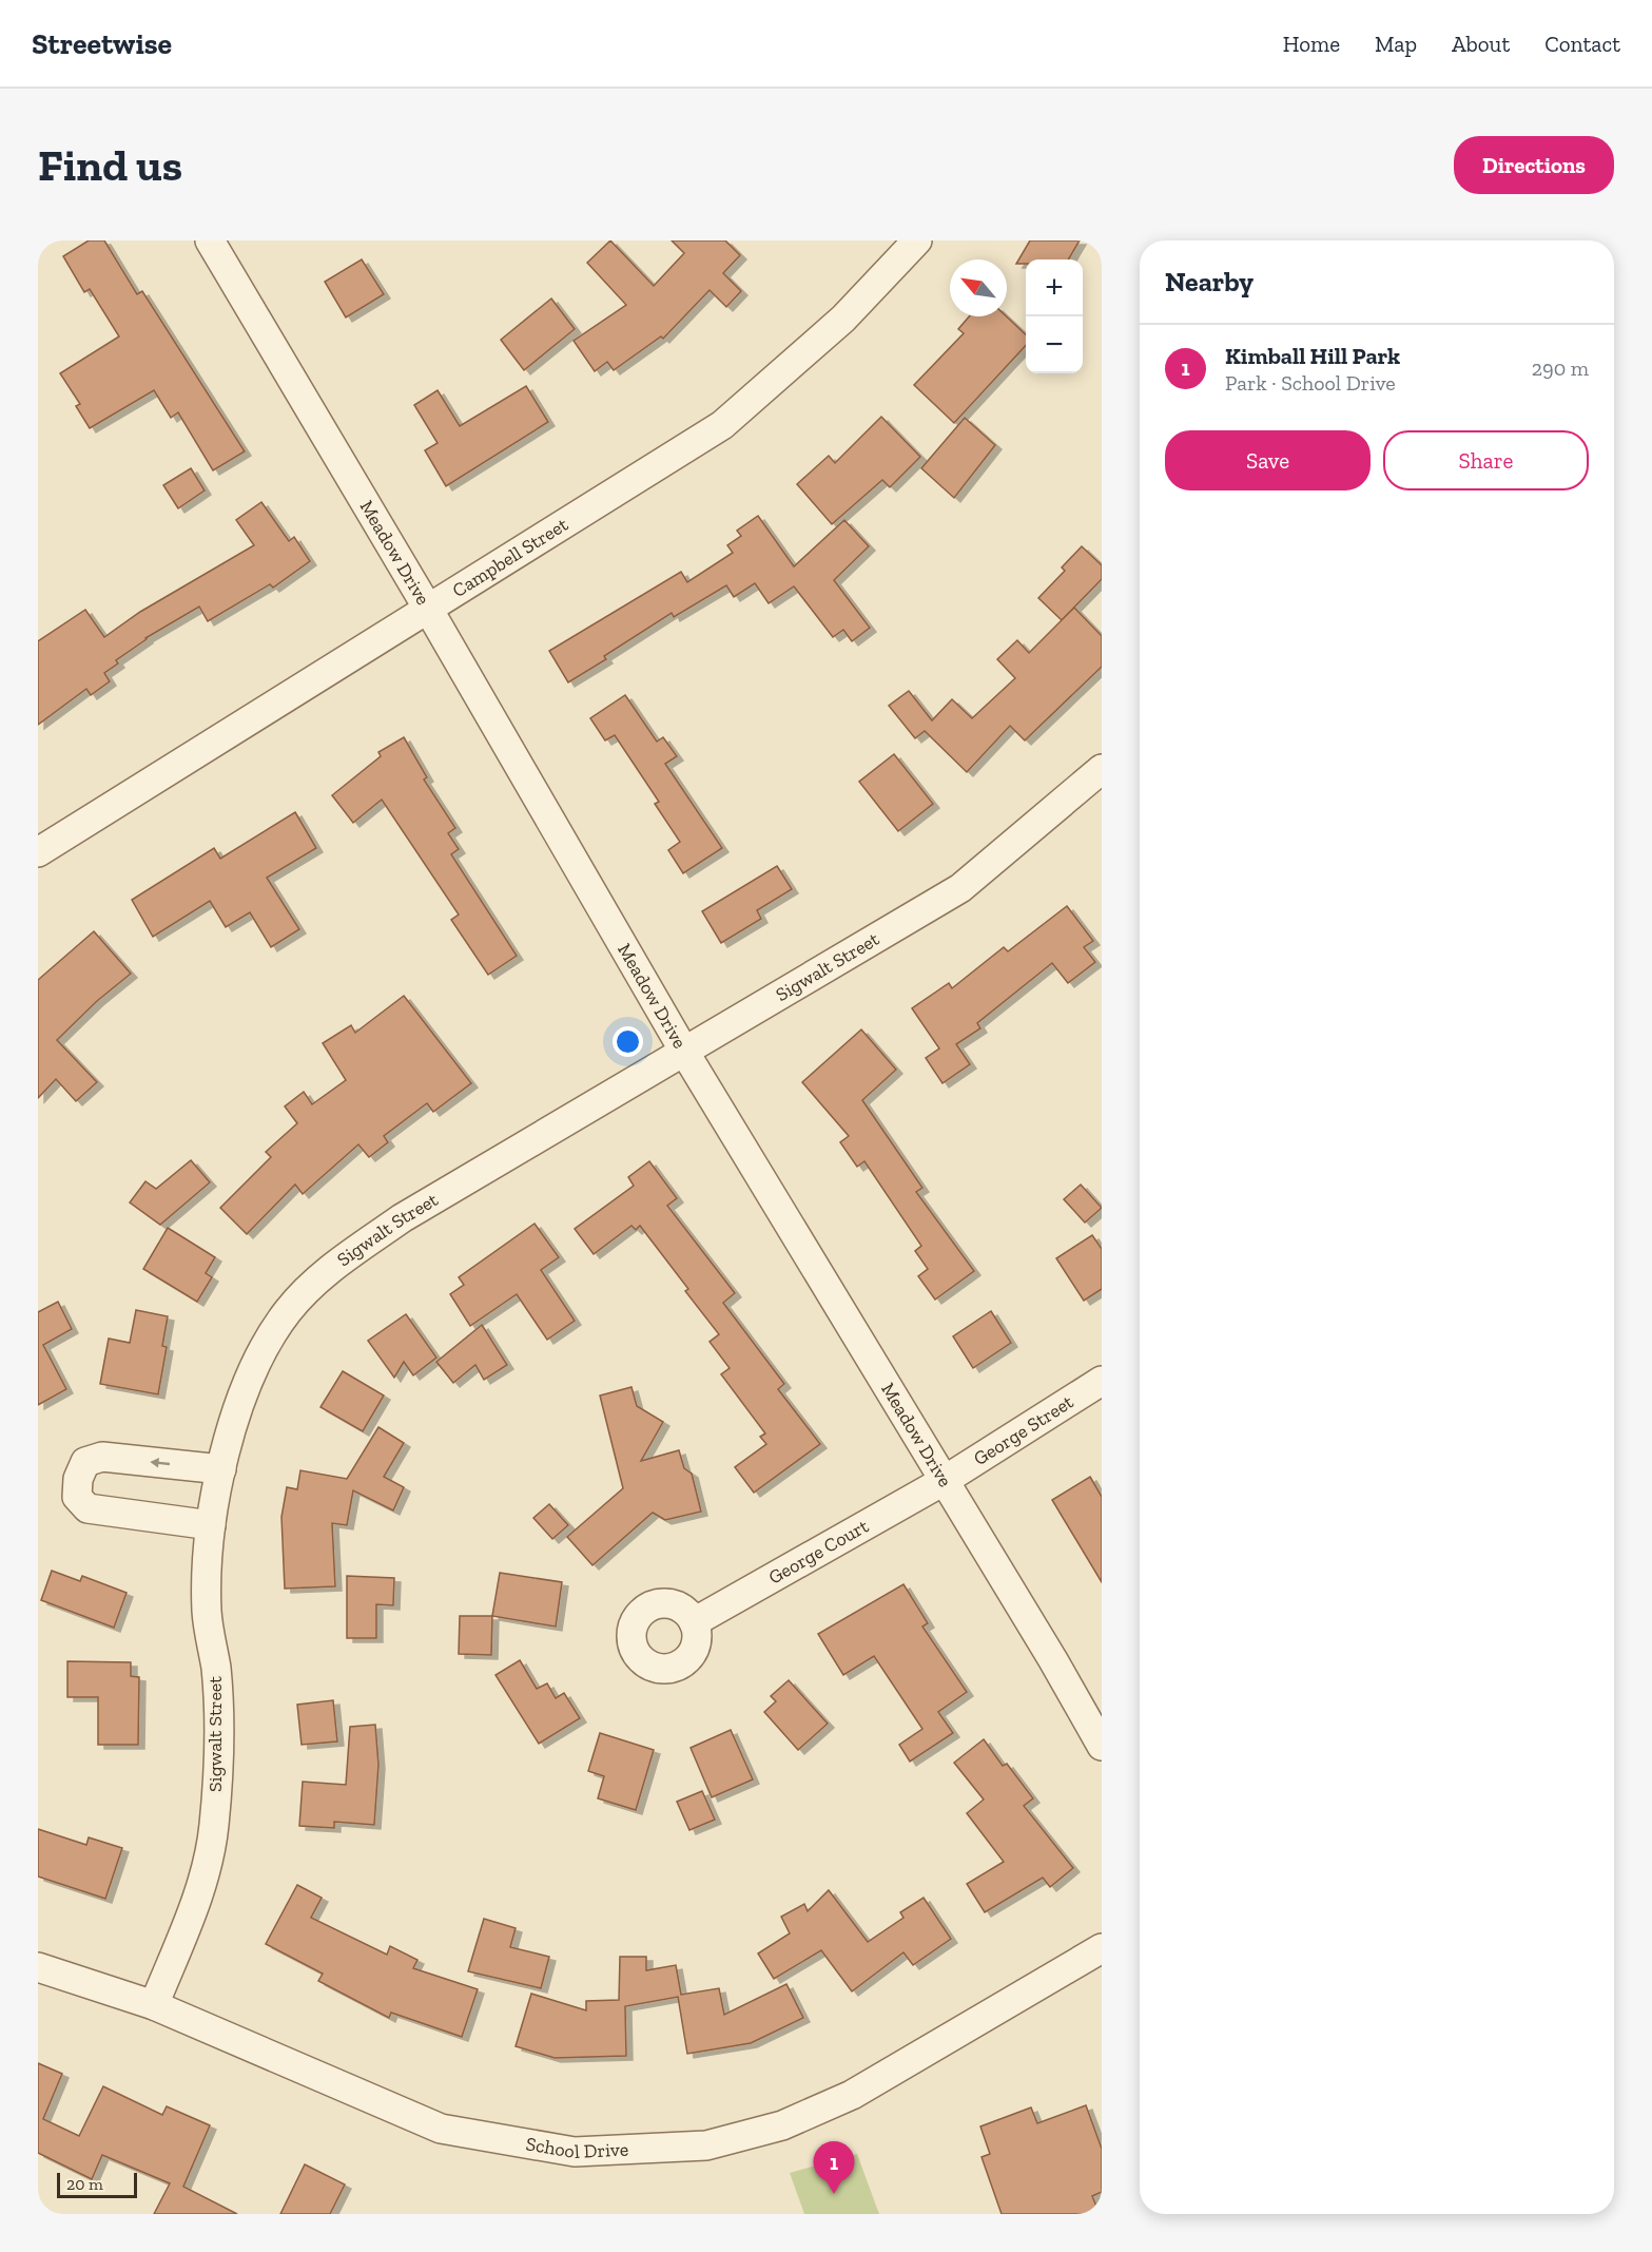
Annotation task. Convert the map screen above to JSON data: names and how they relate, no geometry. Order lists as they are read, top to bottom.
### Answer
{
  "streets": {
    "street": [
      "Meadow Drive",
      "Campbell Street",
      "Sigwalt Street",
      "George Street",
      "George Court",
      "School Drive"
    ]
  },
  "crossings": [
    ["Meadow Drive", "Campbell Street"],
    ["Meadow Drive", "Sigwalt Street"],
    ["Meadow Drive", "George Street"],
    ["Meadow Drive", "George Court"],
    ["Sigwalt Street", "School Drive"],
    ["George Street", "George Court"]
  ],
  "scale_bar": "20 m",
  "north": "top left",
  "page": {
    "header": "Streetwise",
    "nav": [
      "Home",
      "Map",
      "About",
      "Contact"
    ],
    "buttons": [
      "Directions",
      ["Save", "Share"]
    ],
    "title": "Find us",
    "heading": "Nearby",
    "map_buttons": ["+", "−"],
    "list": [
      {
        "mark": "1",
        "name": "Kimball Hill Park",
        "note": "Park · School Drive",
        "value": "290 m"
      }
    ],
    "pins": "1",
    "scale": "20 m"
  }
}
